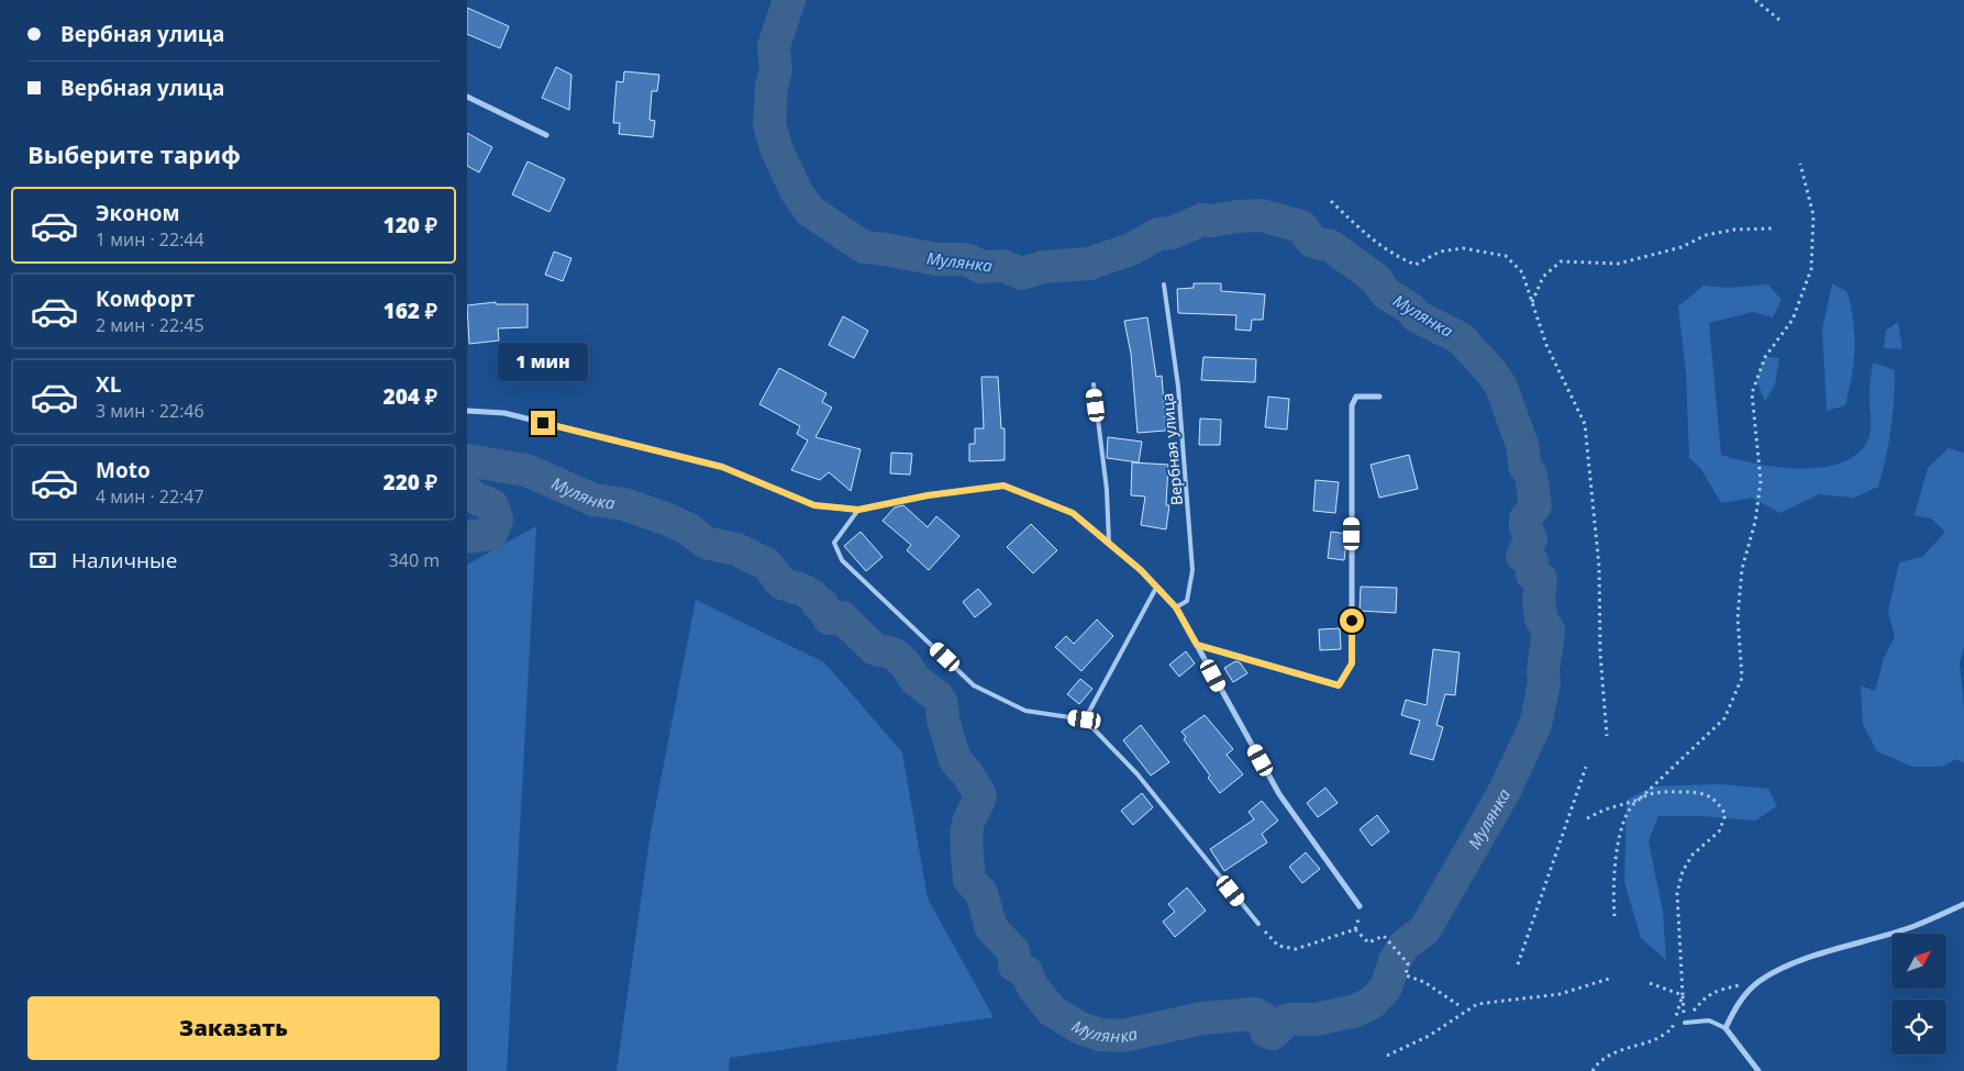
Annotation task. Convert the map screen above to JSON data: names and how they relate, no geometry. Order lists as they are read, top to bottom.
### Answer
{
  "streets": {
    "lane": ["Вербная улица"]
  },
  "water": ["Мулянка"],
  "north": "top right",
  "page": {
    "banner": ["Вербная улица", "Вербная улица"],
    "heading": "Выберите тариф",
    "list": [
      {
        "name": "Эконом",
        "note": "1 мин · 22:44",
        "value": "120 ₽"
      },
      {
        "name": "Комфорт",
        "note": "2 мин · 22:45",
        "value": "162 ₽"
      },
      {
        "name": "XL",
        "note": "3 мин · 22:46",
        "value": "204 ₽"
      },
      {
        "name": "Moto",
        "note": "4 мин · 22:47",
        "value": "220 ₽"
      }
    ],
    "bubble": "1 мин",
    "pay": ["Наличные", "340 m"],
    "buttons": "Заказать"
  }
}
